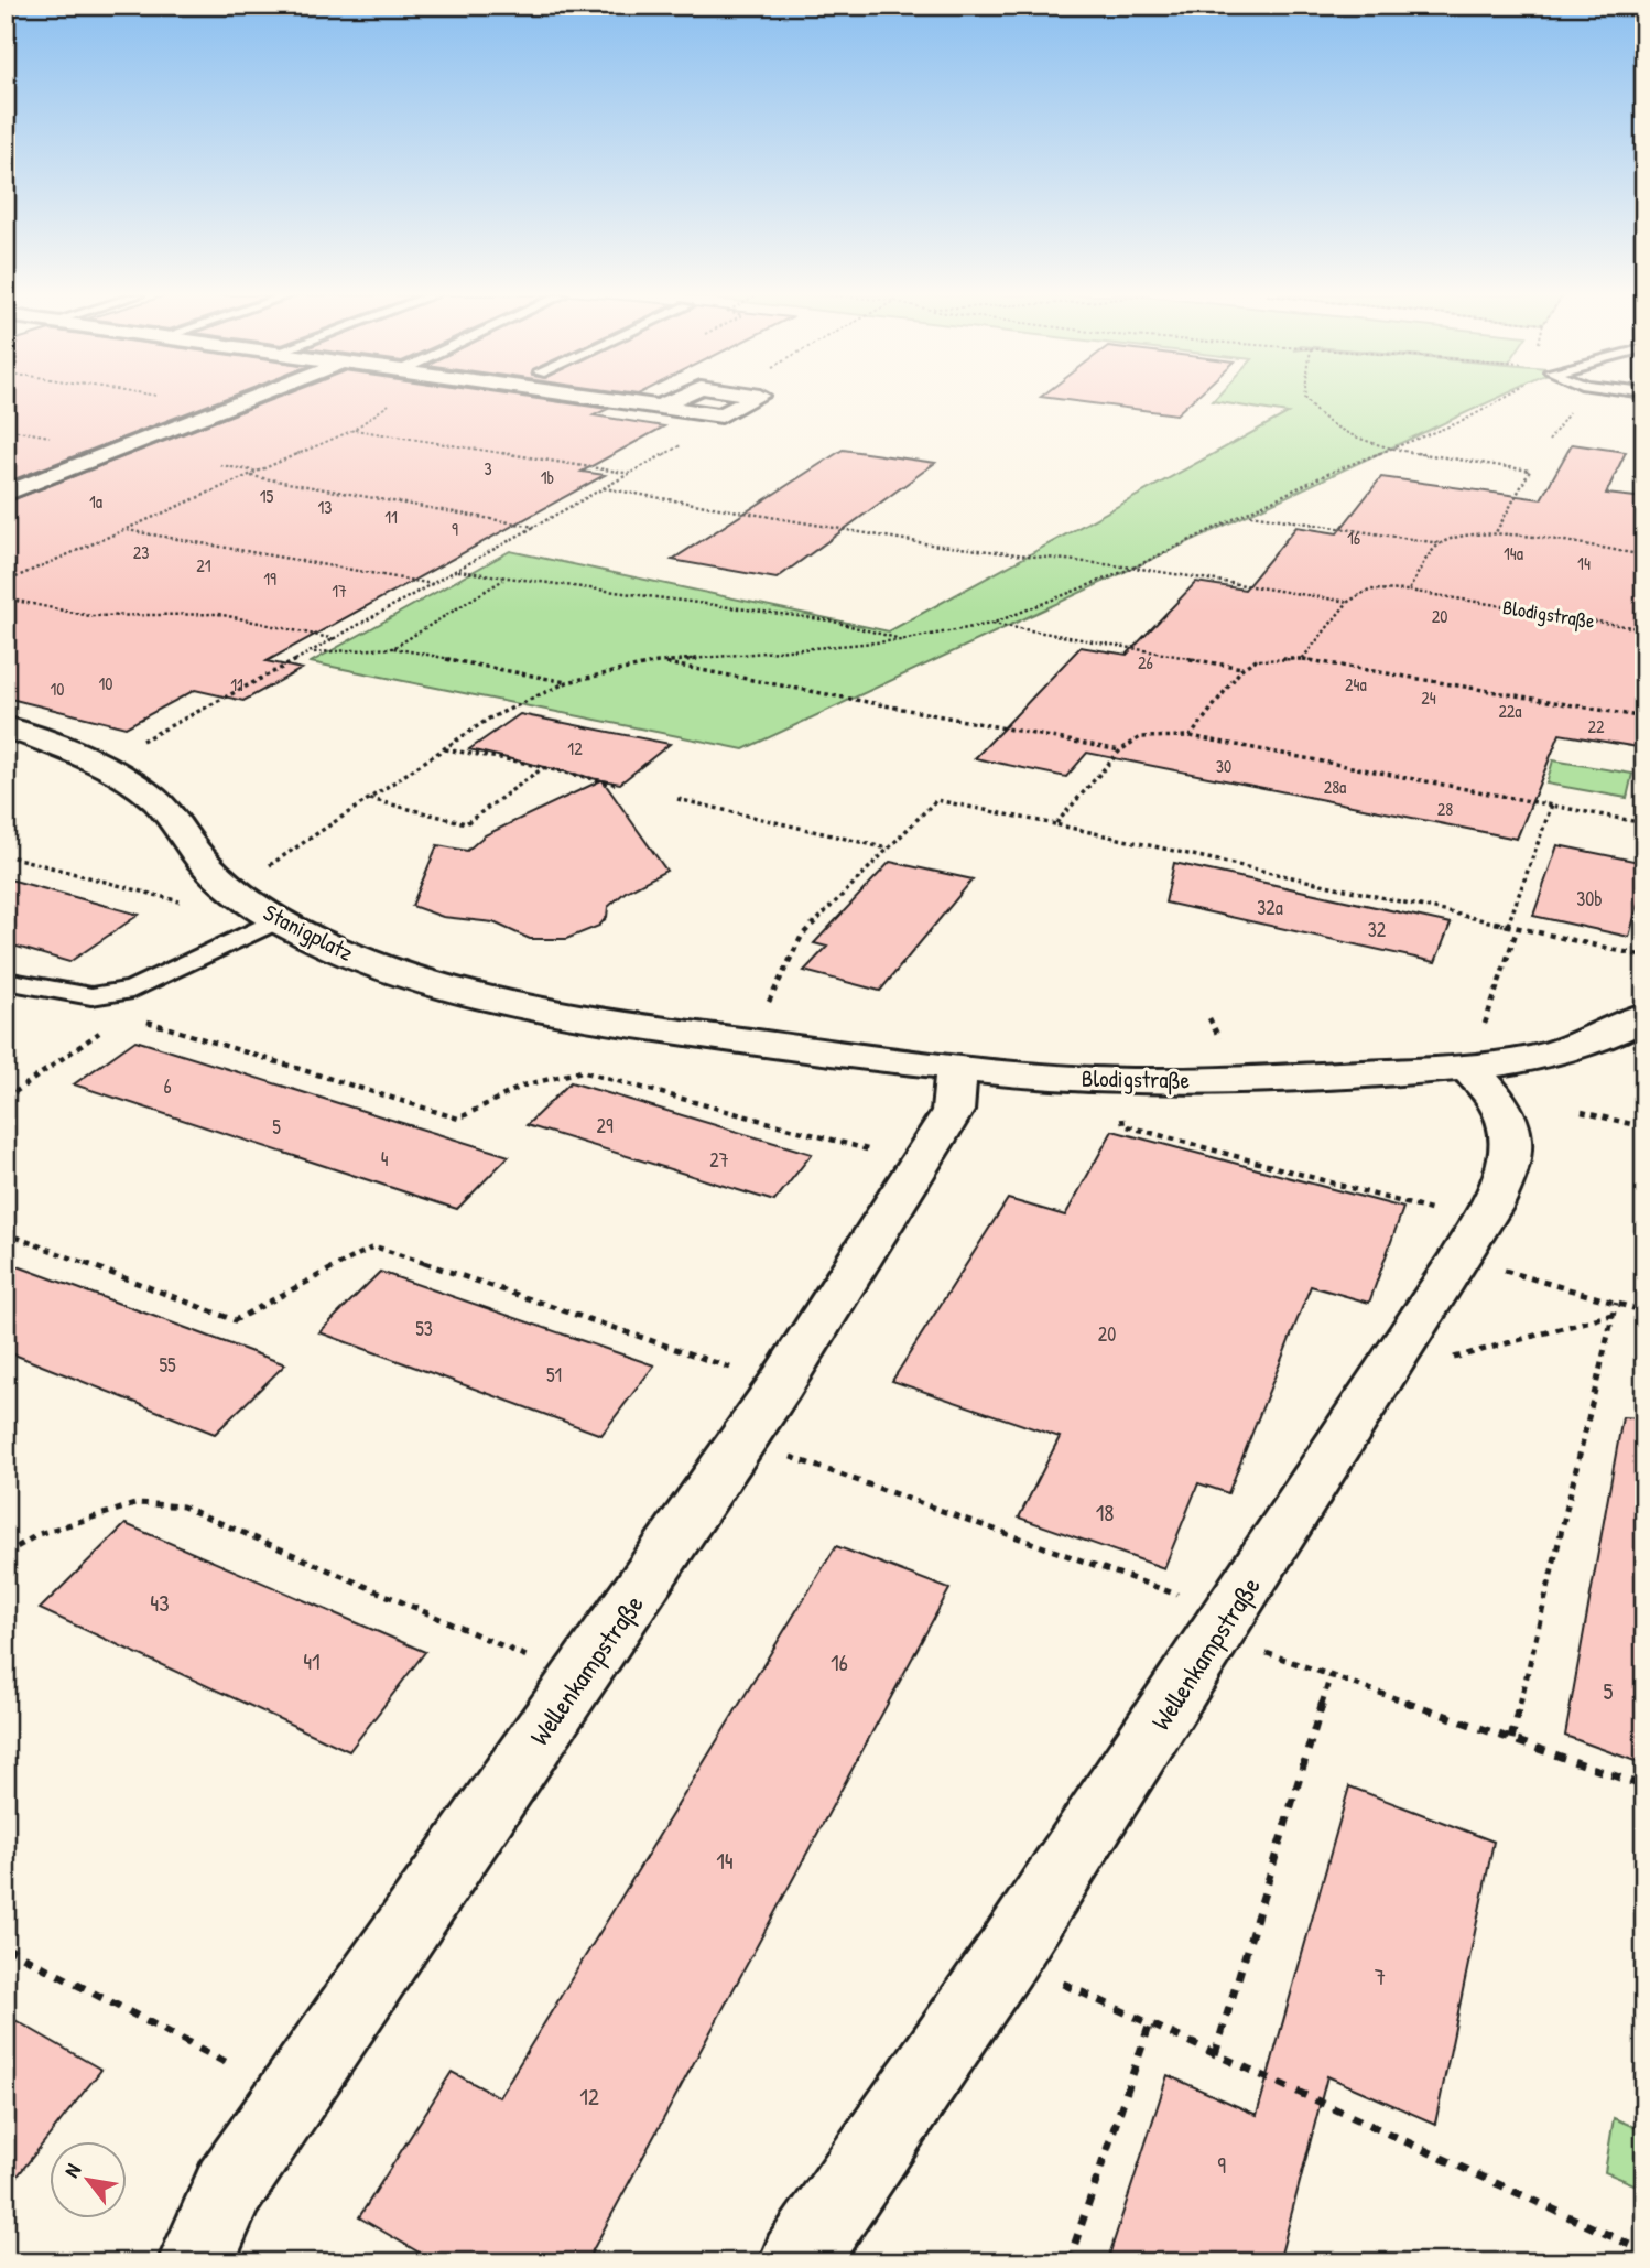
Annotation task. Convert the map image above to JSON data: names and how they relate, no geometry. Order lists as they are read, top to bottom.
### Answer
{
  "streets": {
    "street": ["Blodigstraße", "Stanigplatz", "Wellenkampstraße"]
  },
  "crossings": [
    ["Blodigstraße", "Stanigplatz"],
    ["Blodigstraße", "Wellenkampstraße"]
  ],
  "house_numbers": [
    "3",
    "1b",
    "15",
    "1a",
    "13",
    "11",
    "9",
    "16",
    "23",
    "14a",
    "14",
    "21",
    "19",
    "17",
    "20",
    "26",
    "10",
    "11",
    "24a",
    "10",
    "24",
    "22a",
    "22",
    "12",
    "30",
    "28a",
    "28",
    "30b",
    "32a",
    "32",
    "6",
    "29",
    "5",
    "4",
    "27",
    "53",
    "20",
    "55",
    "51",
    "18",
    "43",
    "41",
    "16",
    "5",
    "14",
    "7",
    "12",
    "9"
  ],
  "north": "top left"
}
